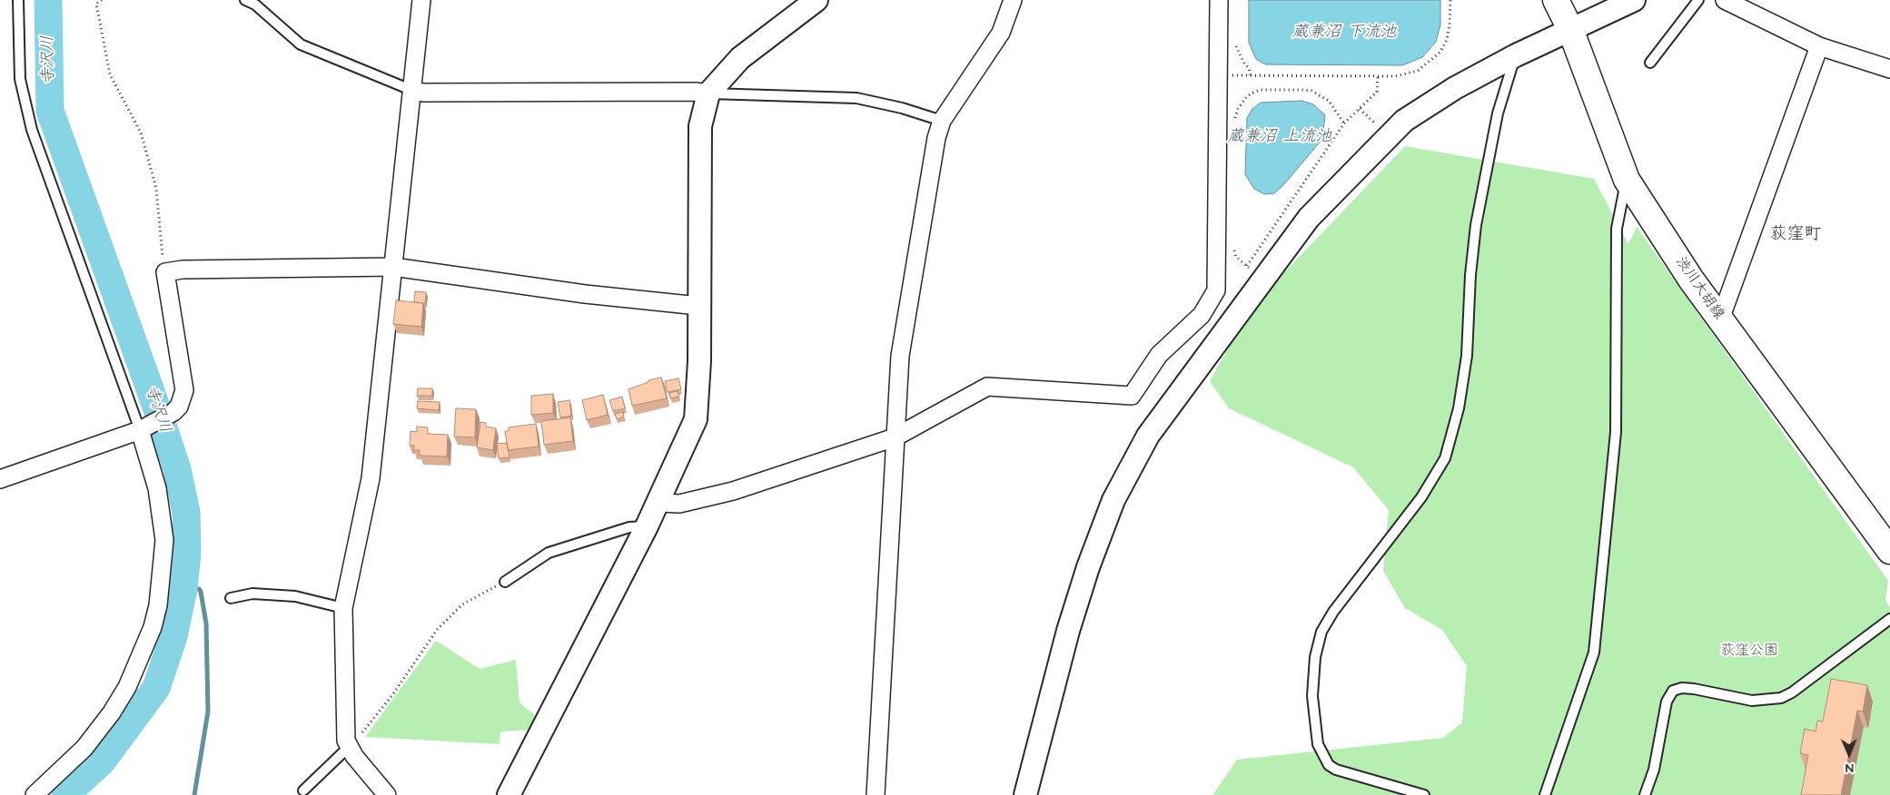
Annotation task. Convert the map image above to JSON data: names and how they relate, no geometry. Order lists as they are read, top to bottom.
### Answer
{
  "streets": {
    "main road": ["渋川大胡線"]
  },
  "districts": ["荻窪町"],
  "water": ["蔵兼沼 下流池", "寺沢川", "蔵兼沼 上流池"],
  "parks": ["荻窪公園"],
  "north": "bottom"
}
